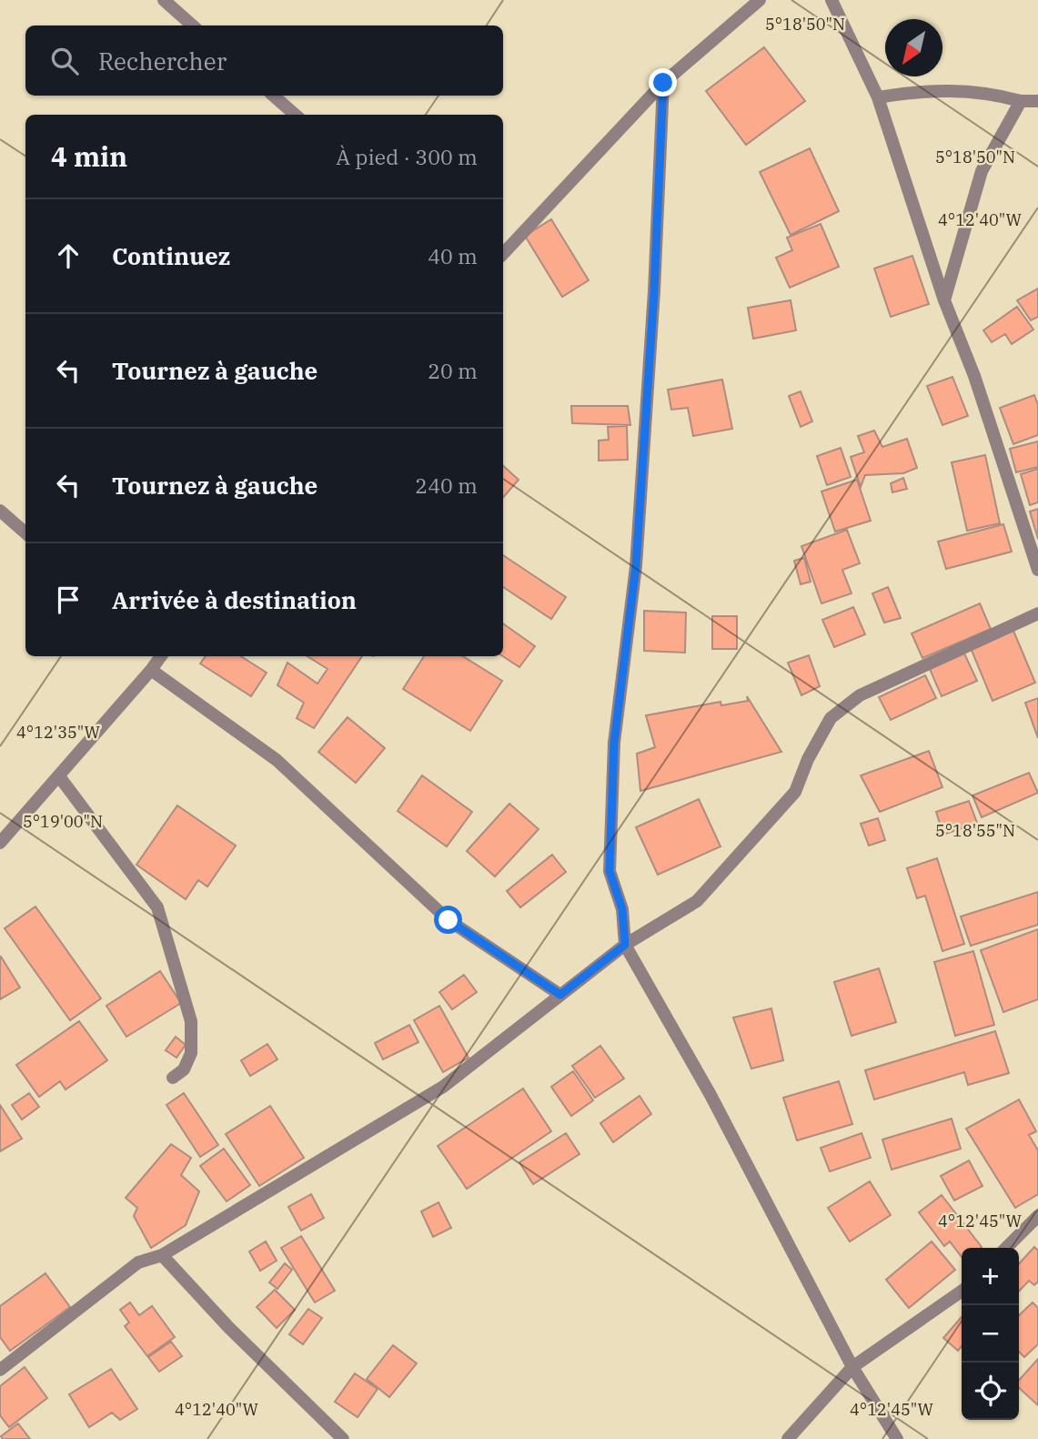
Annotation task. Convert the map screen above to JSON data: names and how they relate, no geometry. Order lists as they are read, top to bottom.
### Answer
{
  "north": "bottom left",
  "page": {
    "search": "Rechercher",
    "heading": ["4 min", "À pied · 300 m"],
    "list": [
      ["Continuez", "40 m"],
      ["Tournez à gauche", "20 m"],
      ["Tournez à gauche", "240 m"],
      "Arrivée à destination"
    ],
    "map_buttons": ["+", "−"]
  },
  "coordinates": [
    "5°18'50\"N",
    "4°12'40\"W",
    "4°12'35\"W",
    "5°19'00\"N",
    "5°18'55\"N",
    "4°12'45\"W"
  ]
}
